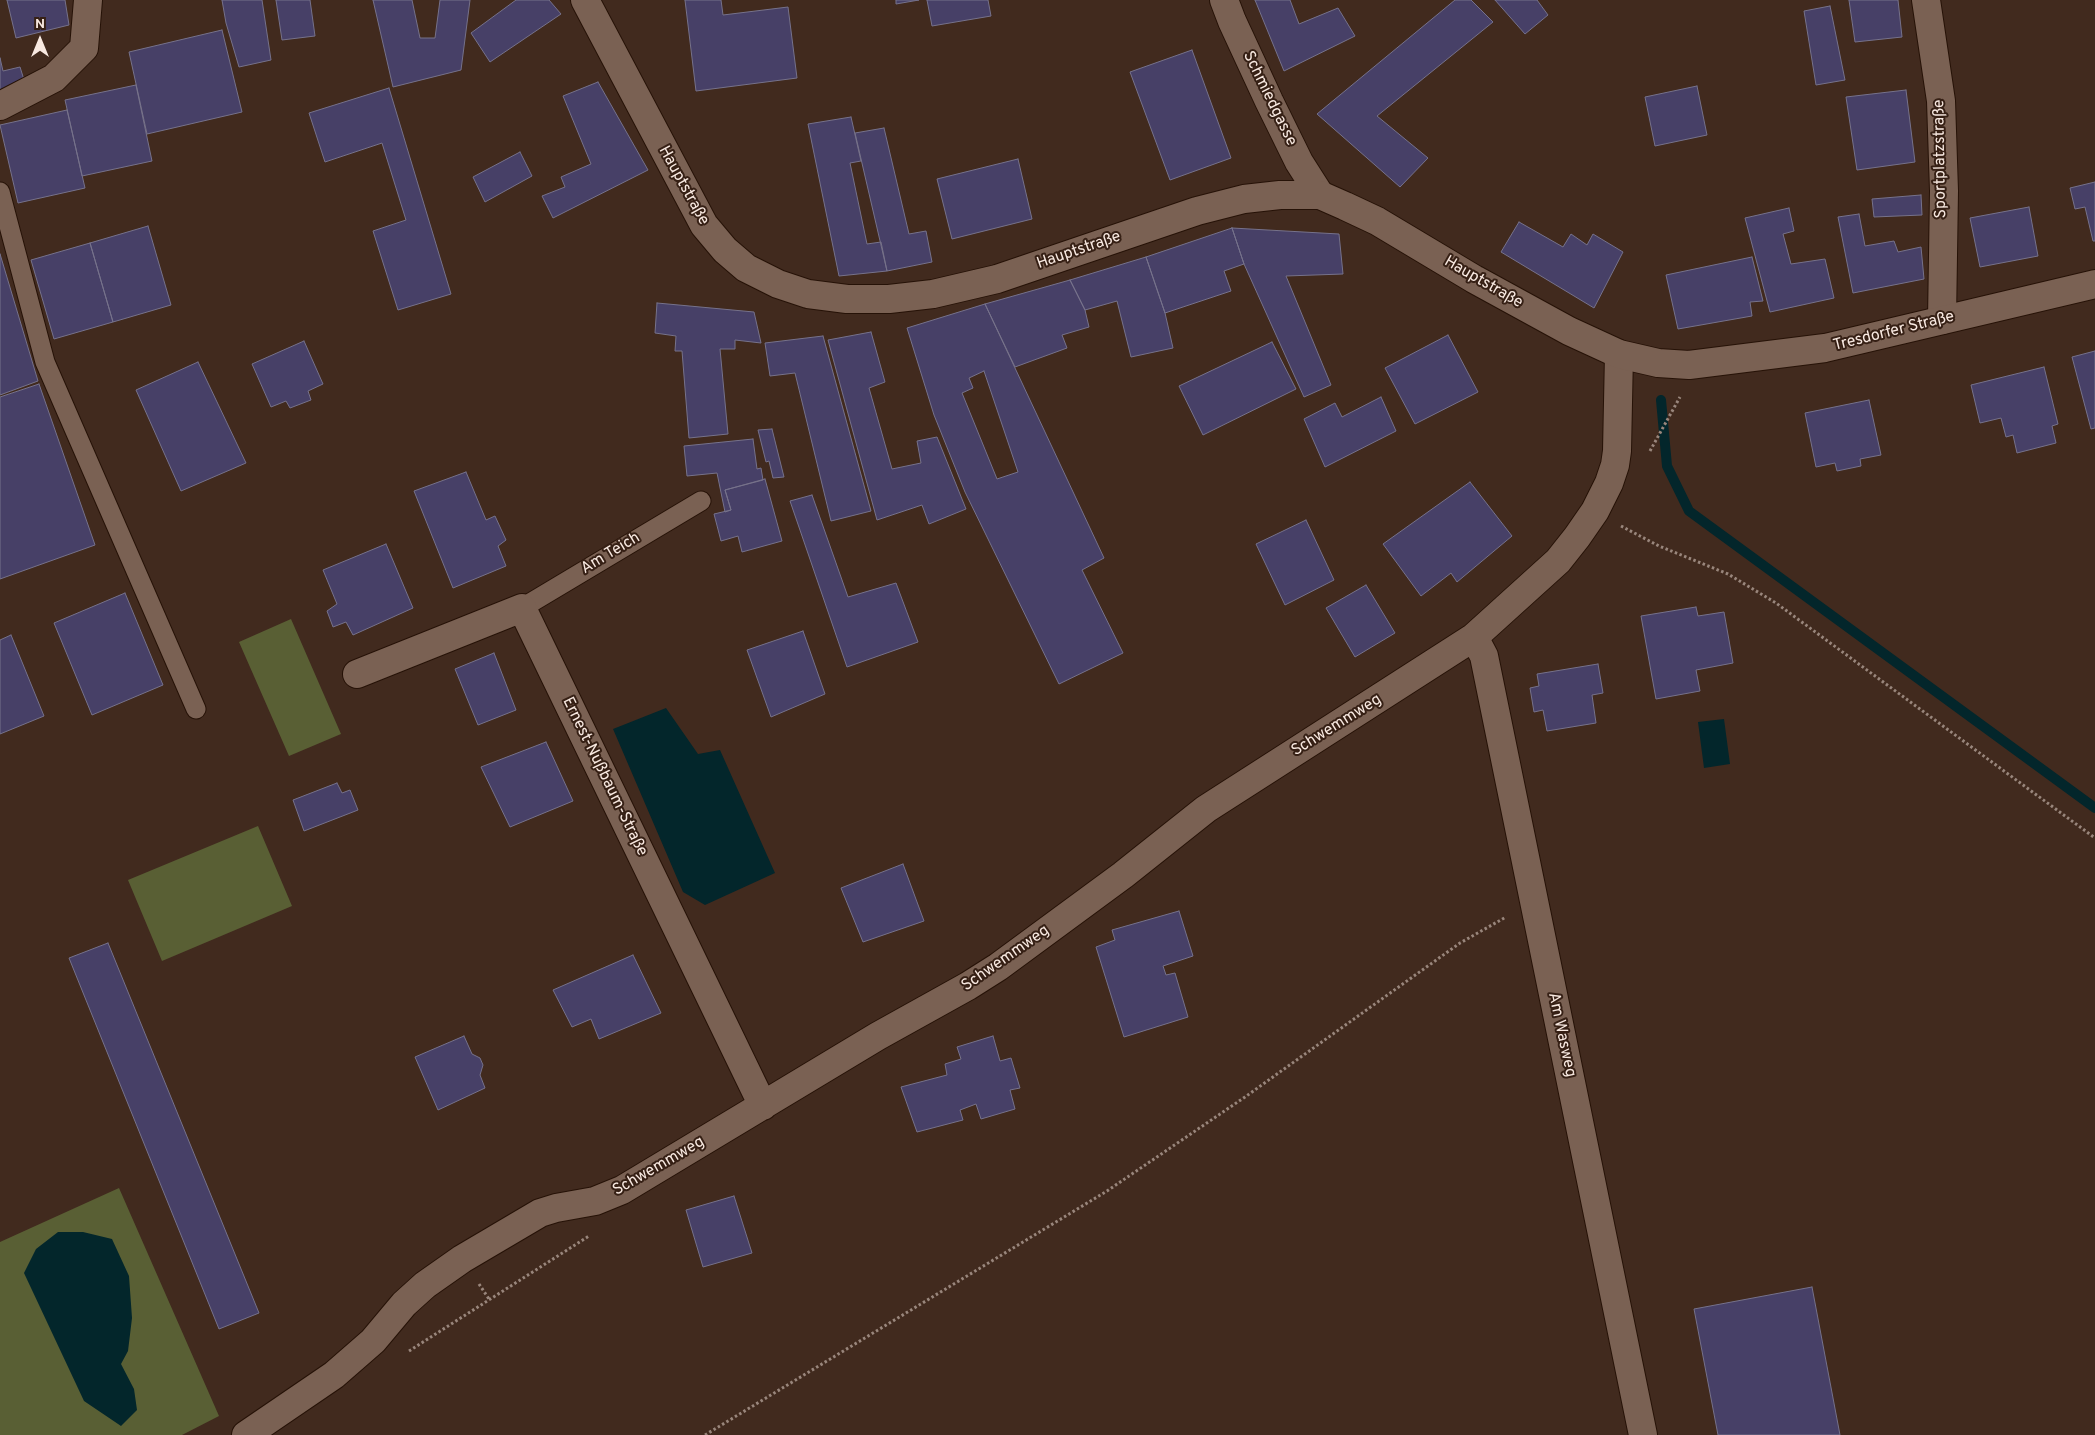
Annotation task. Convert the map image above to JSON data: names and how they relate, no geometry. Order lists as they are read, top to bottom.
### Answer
{
  "streets": {
    "street": [
      "Schmiedgasse",
      "Sportplatzstraße",
      "Hauptstraße",
      "Tresdorfer Straße",
      "Schwemmweg",
      "Ernest-Nußbaum-Straße",
      "Am Wasweg"
    ],
    "lane": ["Am Teich"]
  },
  "crossings": [
    ["Schmiedgasse", "Hauptstraße"],
    ["Sportplatzstraße", "Tresdorfer Straße"],
    ["Hauptstraße", "Tresdorfer Straße"],
    ["Hauptstraße", "Schwemmweg"],
    ["Am Teich", "Ernest-Nußbaum-Straße"],
    ["Schwemmweg", "Ernest-Nußbaum-Straße"],
    ["Schwemmweg", "Am Wasweg"]
  ],
  "north": "top"
}
